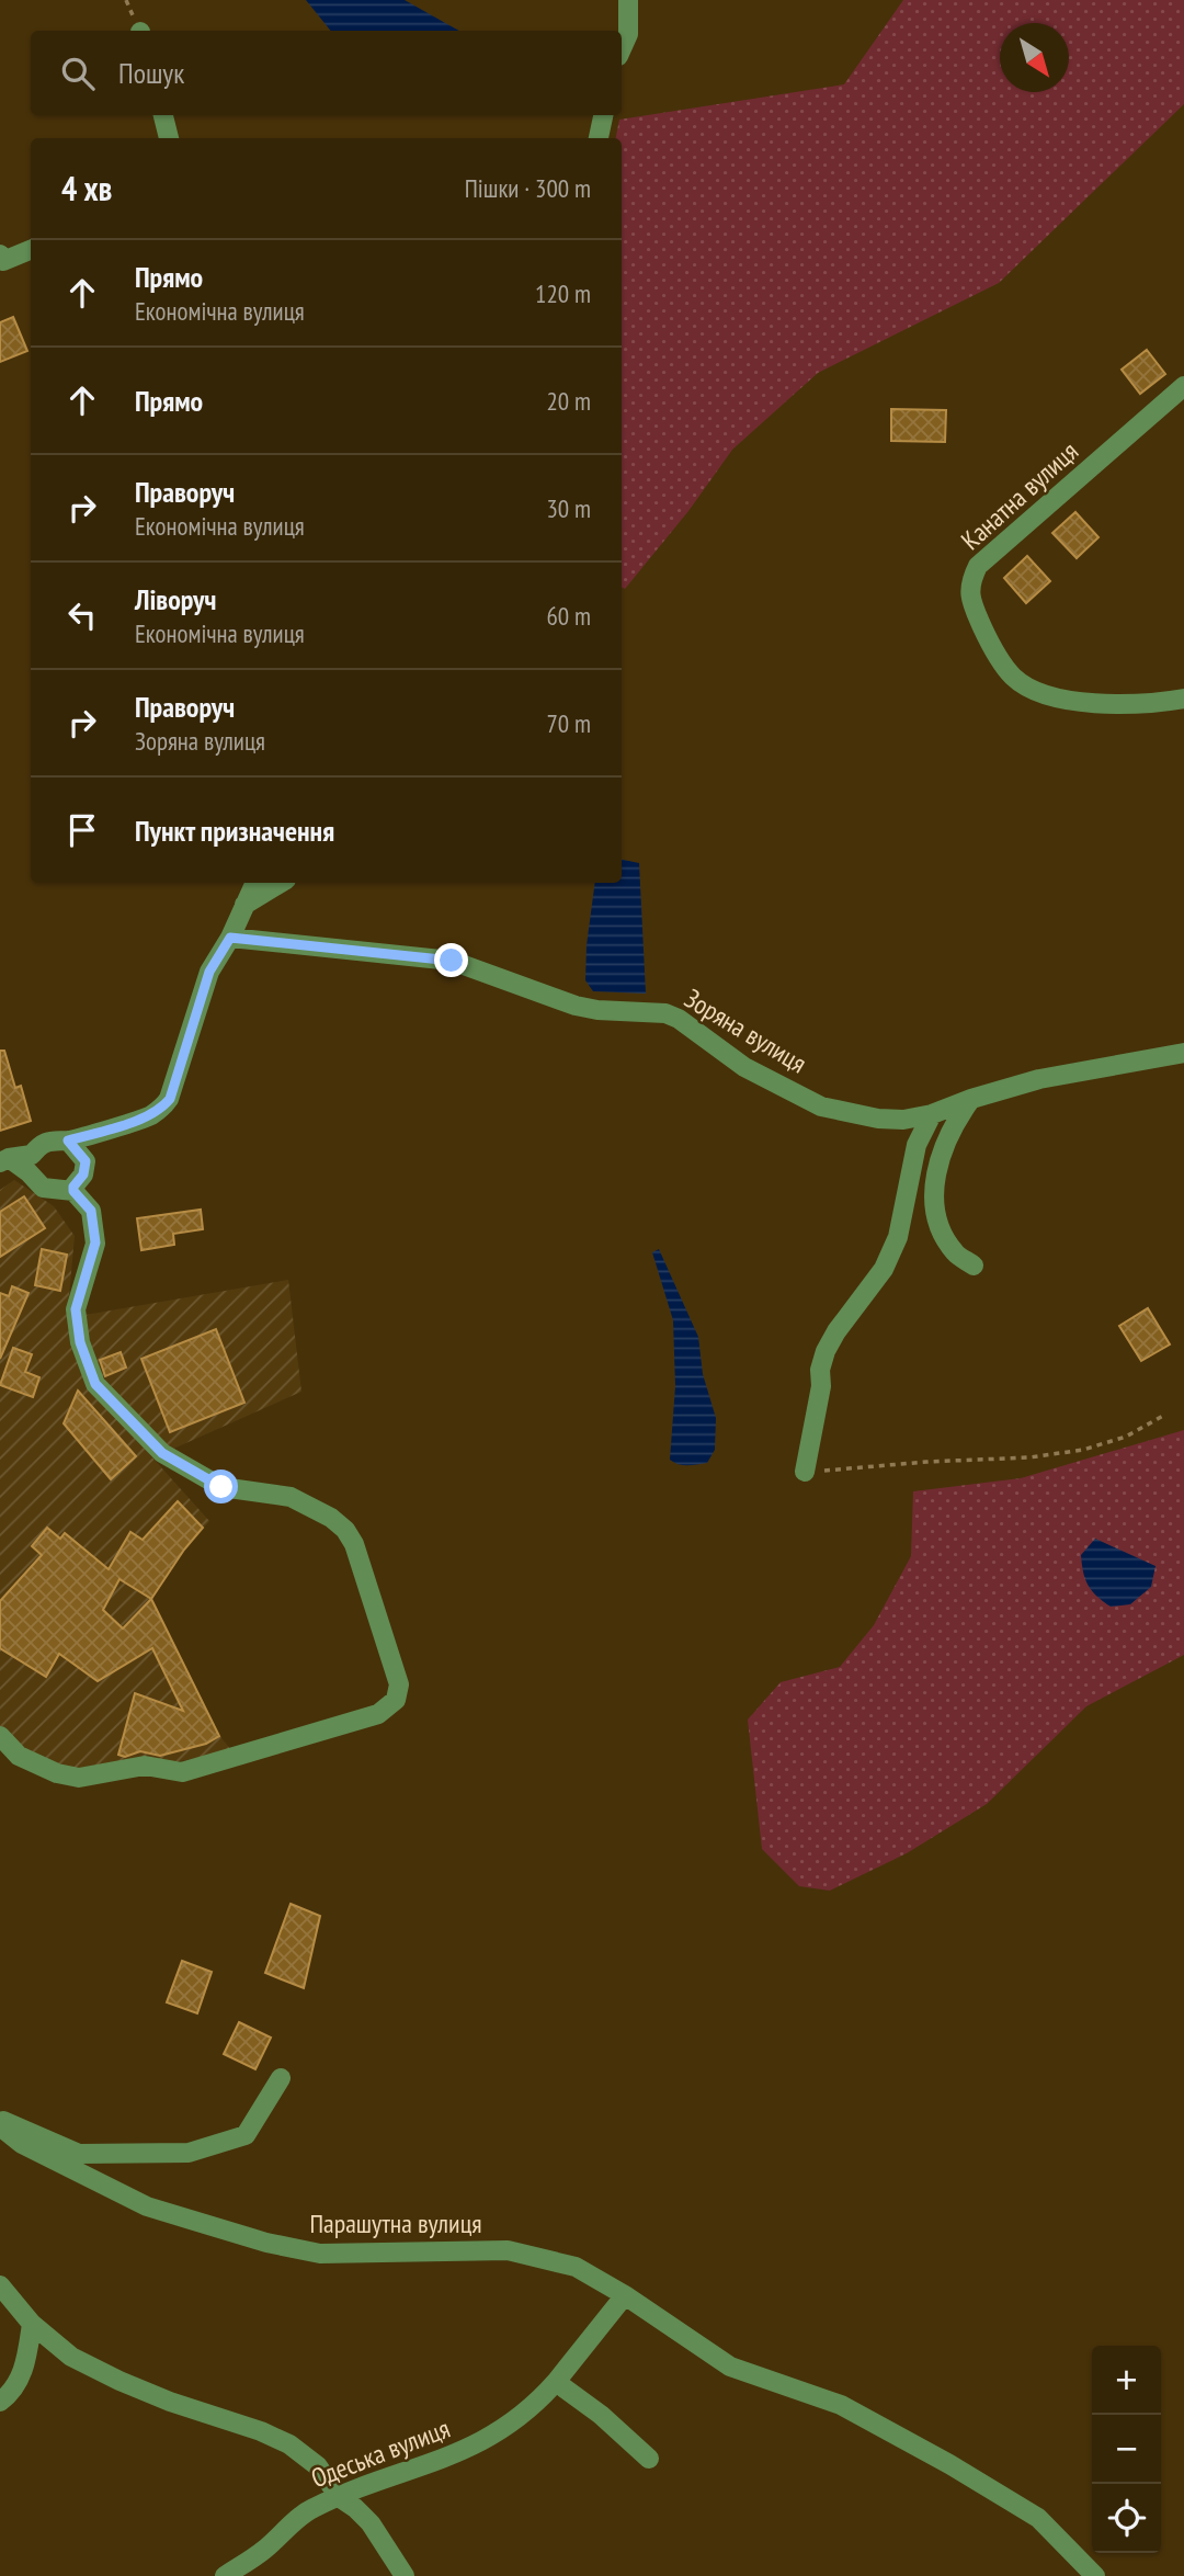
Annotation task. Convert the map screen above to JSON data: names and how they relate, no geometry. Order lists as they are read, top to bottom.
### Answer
{
  "streets": {
    "street": [
      "Канатна вулиця",
      "Зоряна вулиця",
      "Парашутна вулиця",
      "Одеська вулиця"
    ]
  },
  "crossings": [
    ["Парашутна вулиця", "Одеська вулиця"]
  ],
  "north": "bottom right",
  "page": {
    "search": "Пошук",
    "heading": ["4 хв", "Пішки · 300 m"],
    "list": [
      ["Прямо", "Економічна вулиця", "120 m"],
      ["Прямо", "20 m"],
      ["Праворуч", "Економічна вулиця", "30 m"],
      ["Ліворуч", "Економічна вулиця", "60 m"],
      ["Праворуч", "Зоряна вулиця", "70 m"],
      "Пункт призначення"
    ],
    "map_buttons": ["+", "−"]
  }
}
